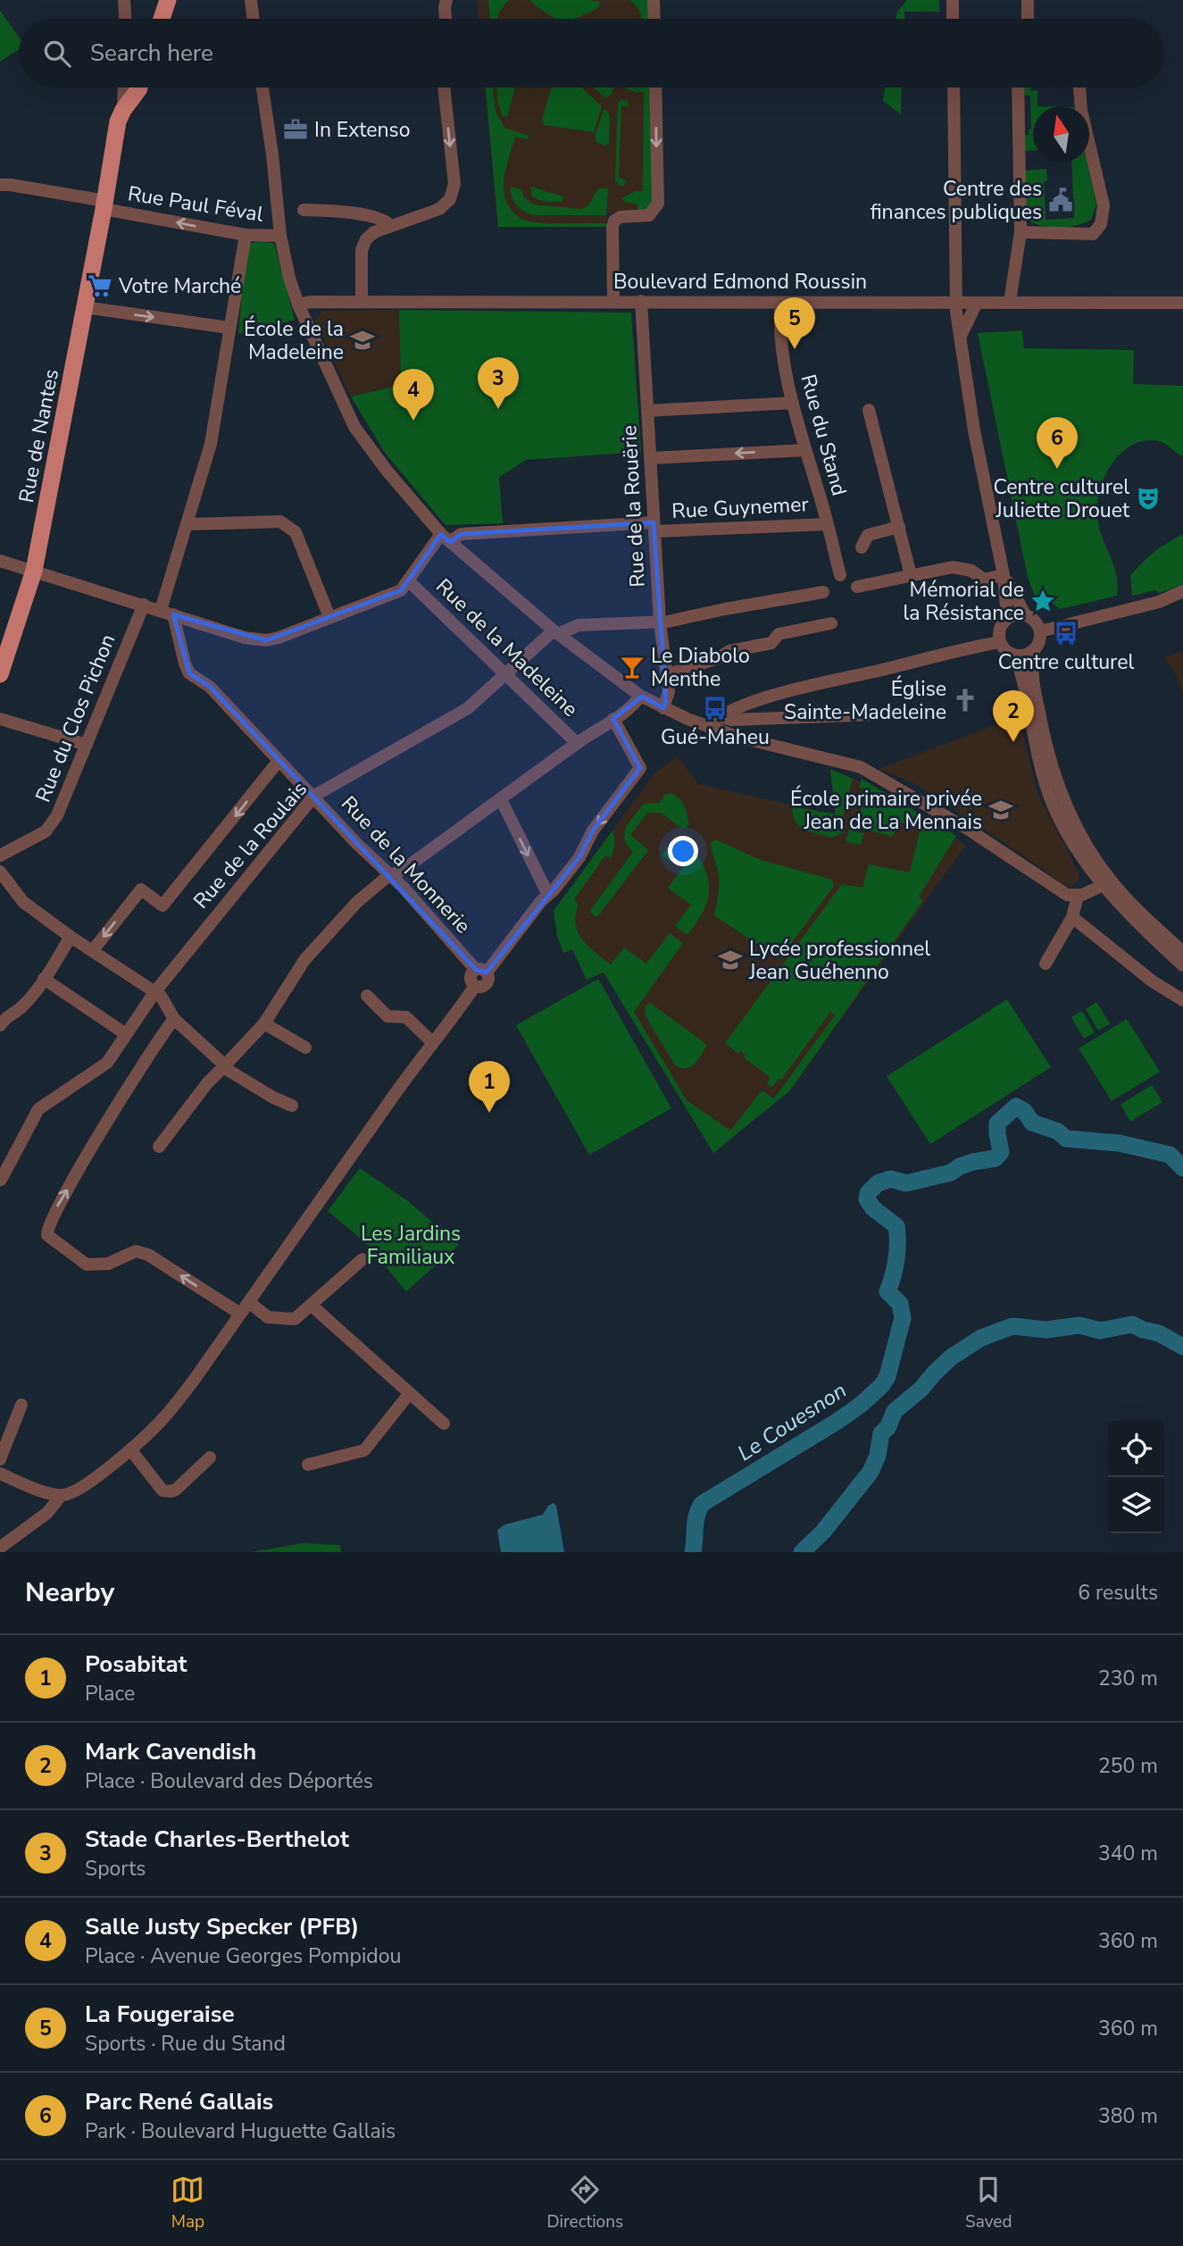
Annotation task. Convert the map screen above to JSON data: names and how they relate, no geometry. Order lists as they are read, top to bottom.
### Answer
{
  "streets": {
    "main road": ["Rue de Nantes"],
    "street": [
      "Rue Paul Féval",
      "Boulevard Edmond Roussin",
      "Rue du Stand",
      "Rue de la Rouërie",
      "Rue Guynemer",
      "Rue de la Madeleine",
      "Rue du Clos Pichon",
      "Rue de la Roulais",
      "Rue de la Monnerie"
    ]
  },
  "crossings": [
    ["Rue Paul Féval", "Rue de Nantes"],
    ["Boulevard Edmond Roussin", "Rue du Stand"],
    ["Boulevard Edmond Roussin", "Rue de la Rouërie"],
    ["Rue du Stand", "Rue Guynemer"],
    ["Rue de la Rouërie", "Rue Guynemer"],
    ["Rue de la Madeleine", "Rue de la Roulais"],
    ["Rue de la Roulais", "Rue de la Monnerie"]
  ],
  "water": ["Le Couesnon"],
  "parks": ["Les Jardins Familiaux"],
  "places": {
    "office": ["In Extenso"],
    "public building": ["Centre des finances publiques"],
    "supermarket": ["Votre Marché"],
    "school or university": ["École de la Madeleine", "École primaire privée Jean de La Mennais", "Lycée professionnel Jean Guéhenno"],
    "theatre": ["Centre culturel Juliette Drouet"],
    "place": ["Mémorial de la Résistance"],
    "bus stop": ["Centre culturel", "Gué-Maheu"],
    "bar": ["Le Diabolo Menthe"],
    "church": ["Église Sainte-Madeleine"]
  },
  "north": "top",
  "page": {
    "search": "Search here",
    "pins": [
      "5",
      "3",
      "4",
      "6",
      "2",
      "1"
    ],
    "heading": ["Nearby", "6 results"],
    "list": [
      {
        "mark": "1",
        "name": "Posabitat",
        "note": "Place",
        "value": "230 m"
      },
      {
        "mark": "2",
        "name": "Mark Cavendish",
        "note": "Place · Boulevard des Déportés",
        "value": "250 m"
      },
      {
        "mark": "3",
        "name": "Stade Charles-Berthelot",
        "note": "Sports",
        "value": "340 m"
      },
      {
        "mark": "4",
        "name": "Salle Justy Specker (PFB)",
        "note": "Place · Avenue Georges Pompidou",
        "value": "360 m"
      },
      {
        "mark": "5",
        "name": "La Fougeraise",
        "note": "Sports · Rue du Stand",
        "value": "360 m"
      },
      {
        "mark": "6",
        "name": "Parc René Gallais",
        "note": "Park · Boulevard Huguette Gallais",
        "value": "380 m"
      }
    ],
    "nav": ["Map", "Directions", "Saved"]
  }
}
